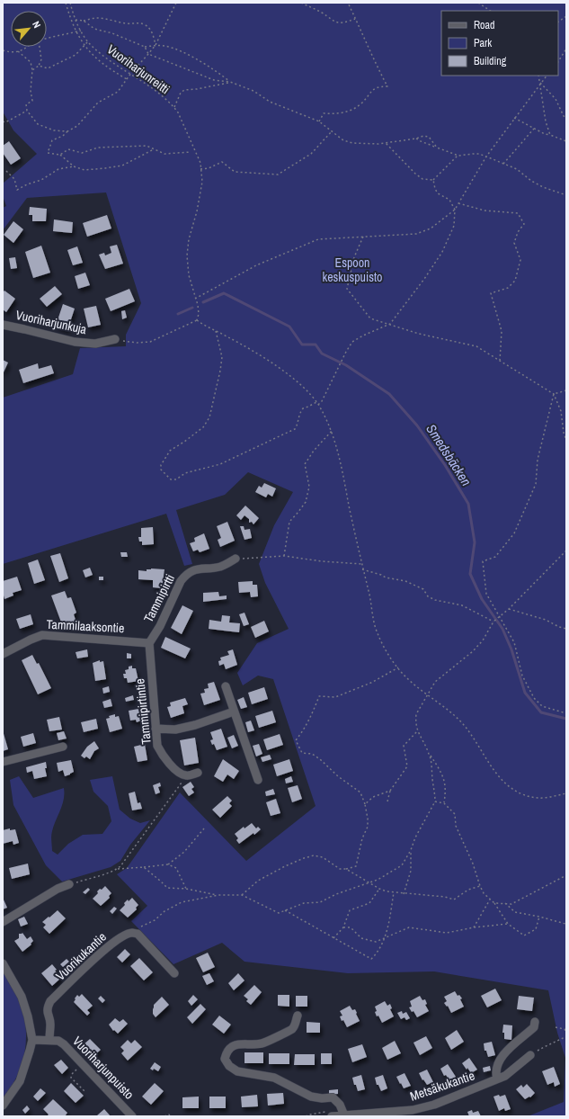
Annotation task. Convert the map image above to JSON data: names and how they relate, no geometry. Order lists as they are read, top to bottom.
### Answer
{
  "streets": {
    "street": [
      "Vuoriharjunkuja",
      "Tammipirtti",
      "Tammilaaksontie",
      "Tammipirtintie",
      "Vuorikukantie",
      "Vuoriharjunpuisto",
      "Metsäkukantie"
    ],
    "path": ["Vuoriharjunreitti"]
  },
  "crossings": [
    ["Tammipirtti", "Tammilaaksontie"],
    ["Tammipirtti", "Tammipirtintie"],
    ["Tammilaaksontie", "Tammipirtintie"],
    ["Vuorikukantie", "Vuoriharjunpuisto"]
  ],
  "water": ["Smedsbäcken"],
  "parks": ["Espoon keskuspuisto"],
  "legend": ["Road", "Park", "Building"],
  "north": "top right"
}
